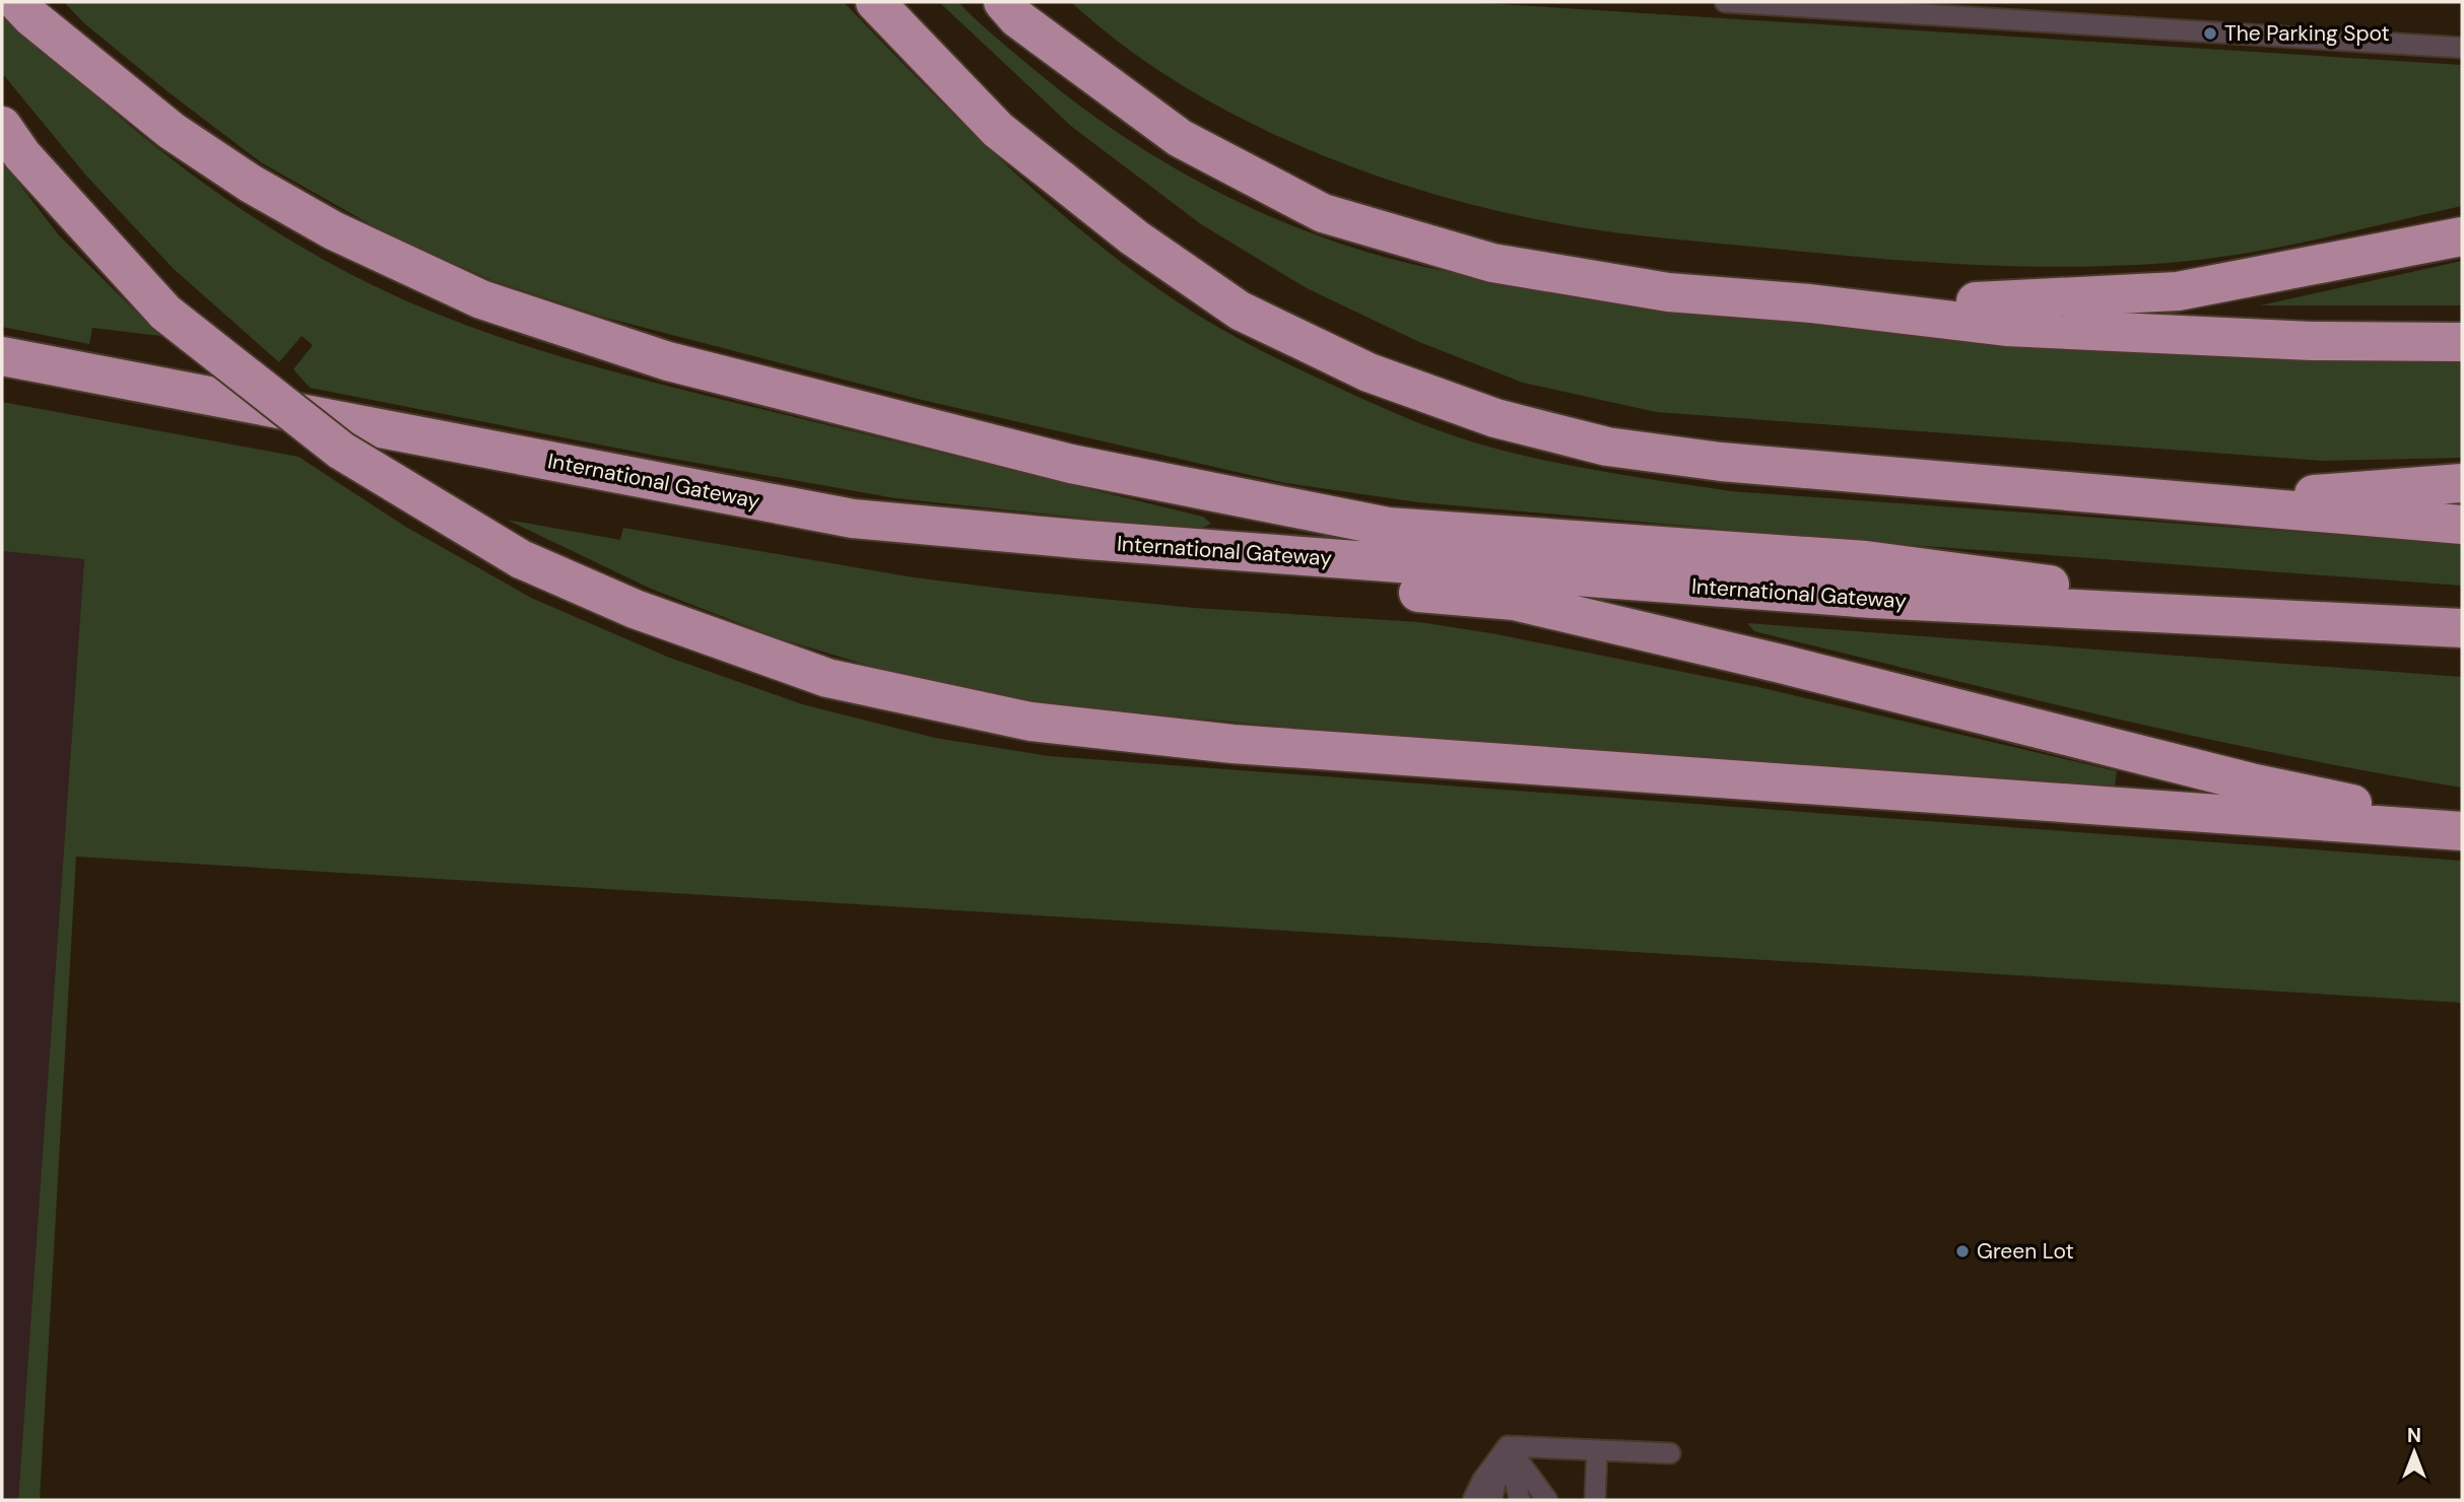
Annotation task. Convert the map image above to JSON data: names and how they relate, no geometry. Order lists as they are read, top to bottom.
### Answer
{
  "streets": {
    "highway": ["International Gateway"]
  },
  "places": ["The Parking Spot", "Green Lot"],
  "north": "top"
}
